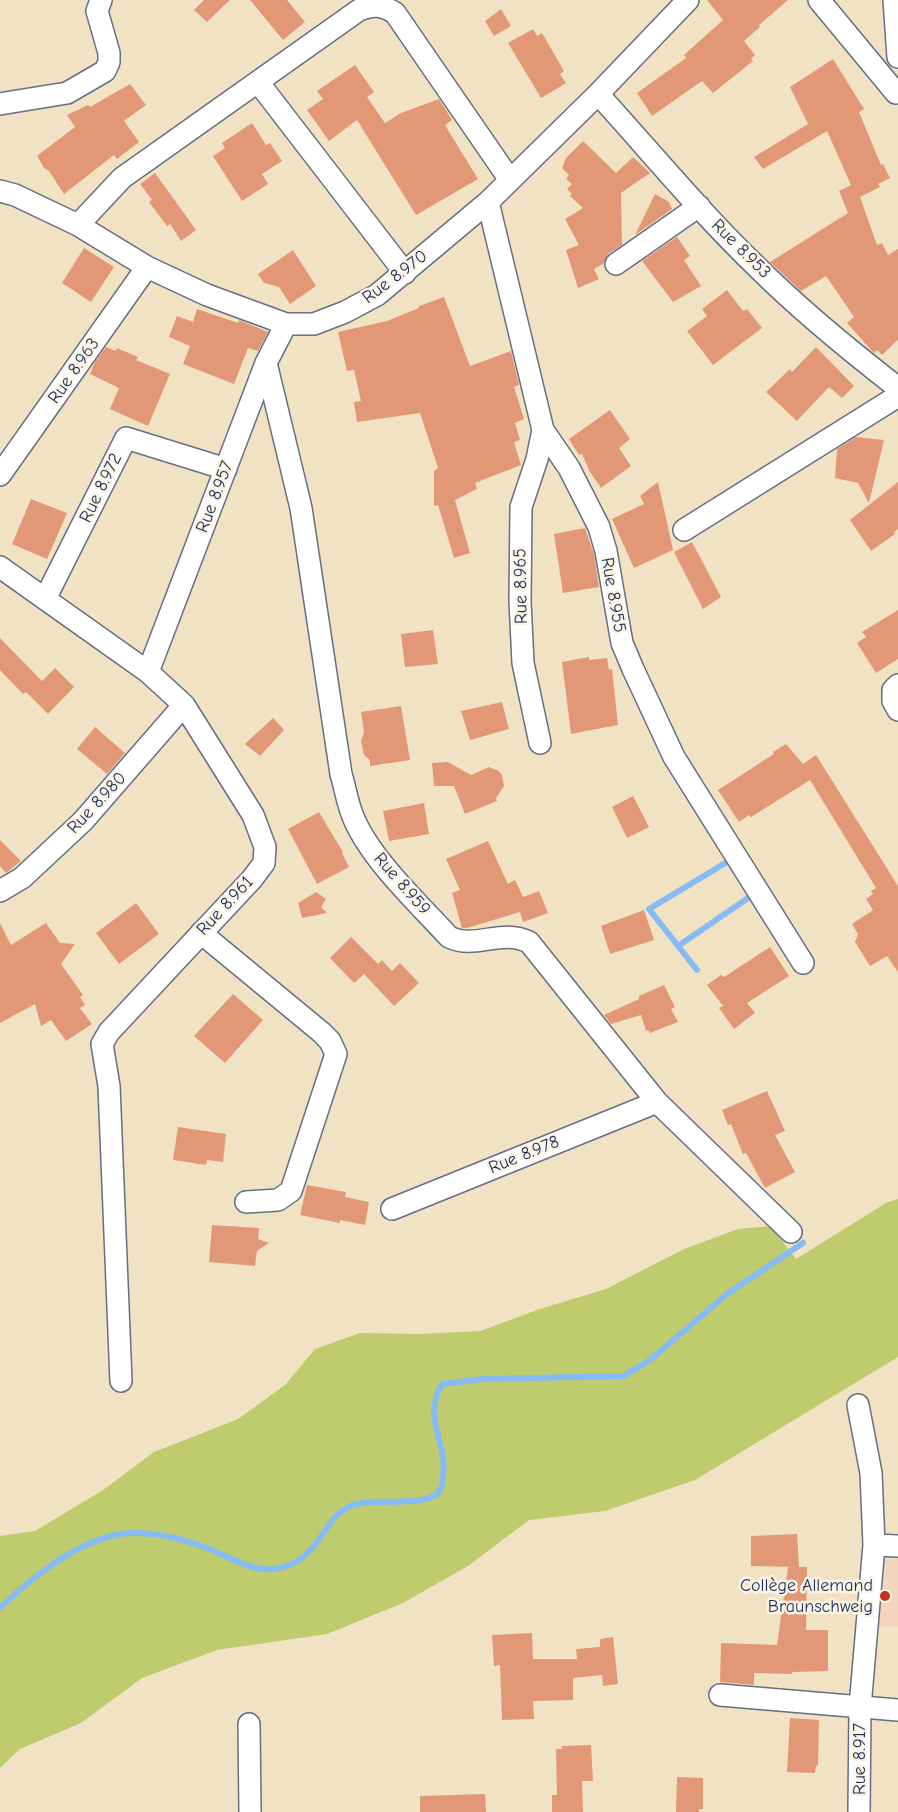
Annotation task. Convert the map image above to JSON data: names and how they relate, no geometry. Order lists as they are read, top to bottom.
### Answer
{
  "streets": {
    "street": [
      "Rue 8.953",
      "Rue 8.970",
      "Rue 8.963",
      "Rue 8.972",
      "Rue 8.957",
      "Rue 8.965",
      "Rue 8.955",
      "Rue 8.980",
      "Rue 8.959",
      "Rue 8.961",
      "Rue 8.978",
      "Rue 8.917"
    ]
  },
  "crossings": [
    ["Rue 8.953", "Rue 8.970"],
    ["Rue 8.970", "Rue 8.963"],
    ["Rue 8.970", "Rue 8.957"],
    ["Rue 8.970", "Rue 8.955"],
    ["Rue 8.972", "Rue 8.957"],
    ["Rue 8.972", "Rue 8.961"],
    ["Rue 8.957", "Rue 8.959"],
    ["Rue 8.957", "Rue 8.961"],
    ["Rue 8.965", "Rue 8.955"],
    ["Rue 8.980", "Rue 8.961"],
    ["Rue 8.959", "Rue 8.978"]
  ],
  "places": ["Collège Allemand Braunschweig"]
}
